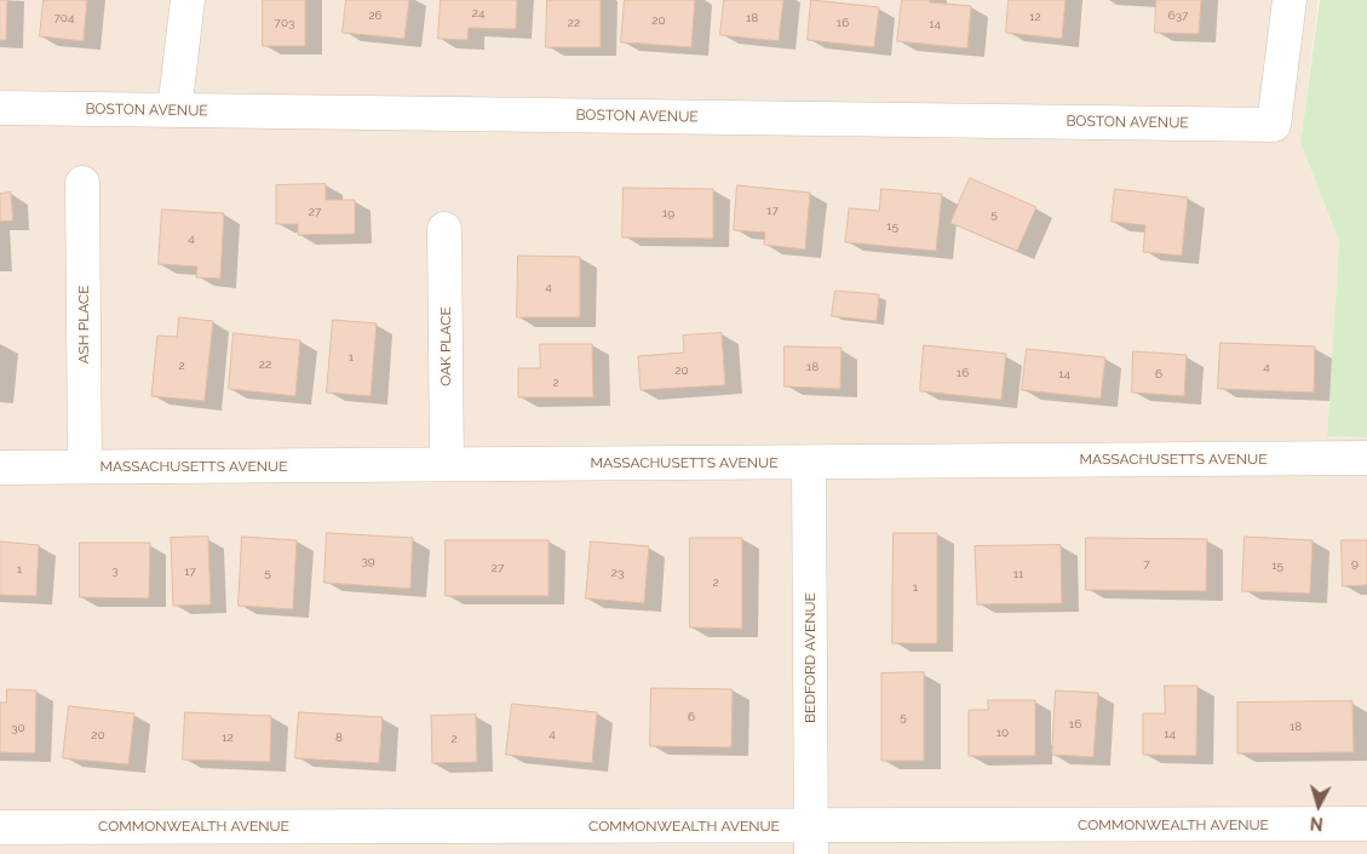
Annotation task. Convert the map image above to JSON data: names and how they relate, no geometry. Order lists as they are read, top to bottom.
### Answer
{
  "streets": {
    "street": [
      "BOSTON AVENUE",
      "ASH PLACE",
      "OAK PLACE",
      "MASSACHUSETTS AVENUE",
      "BEDFORD AVENUE",
      "COMMONWEALTH AVENUE"
    ]
  },
  "crossings": [
    ["ASH PLACE", "MASSACHUSETTS AVENUE"],
    ["OAK PLACE", "MASSACHUSETTS AVENUE"],
    ["MASSACHUSETTS AVENUE", "BEDFORD AVENUE"],
    ["BEDFORD AVENUE", "COMMONWEALTH AVENUE"]
  ],
  "house_numbers": [
    "24",
    "26",
    "637",
    "12",
    "704",
    "18",
    "20",
    "703",
    "22",
    "16",
    "14",
    "17",
    "27",
    "19",
    "5",
    "15",
    "4",
    "4",
    "1",
    "22",
    "2",
    "18",
    "4",
    "20",
    "16",
    "14",
    "6",
    "2",
    "39",
    "9",
    "7",
    "15",
    "27",
    "1",
    "3",
    "17",
    "5",
    "23",
    "11",
    "2",
    "1",
    "6",
    "5",
    "16",
    "18",
    "30",
    "10",
    "4",
    "14",
    "20",
    "12",
    "8",
    "2"
  ],
  "north": "bottom"
}
